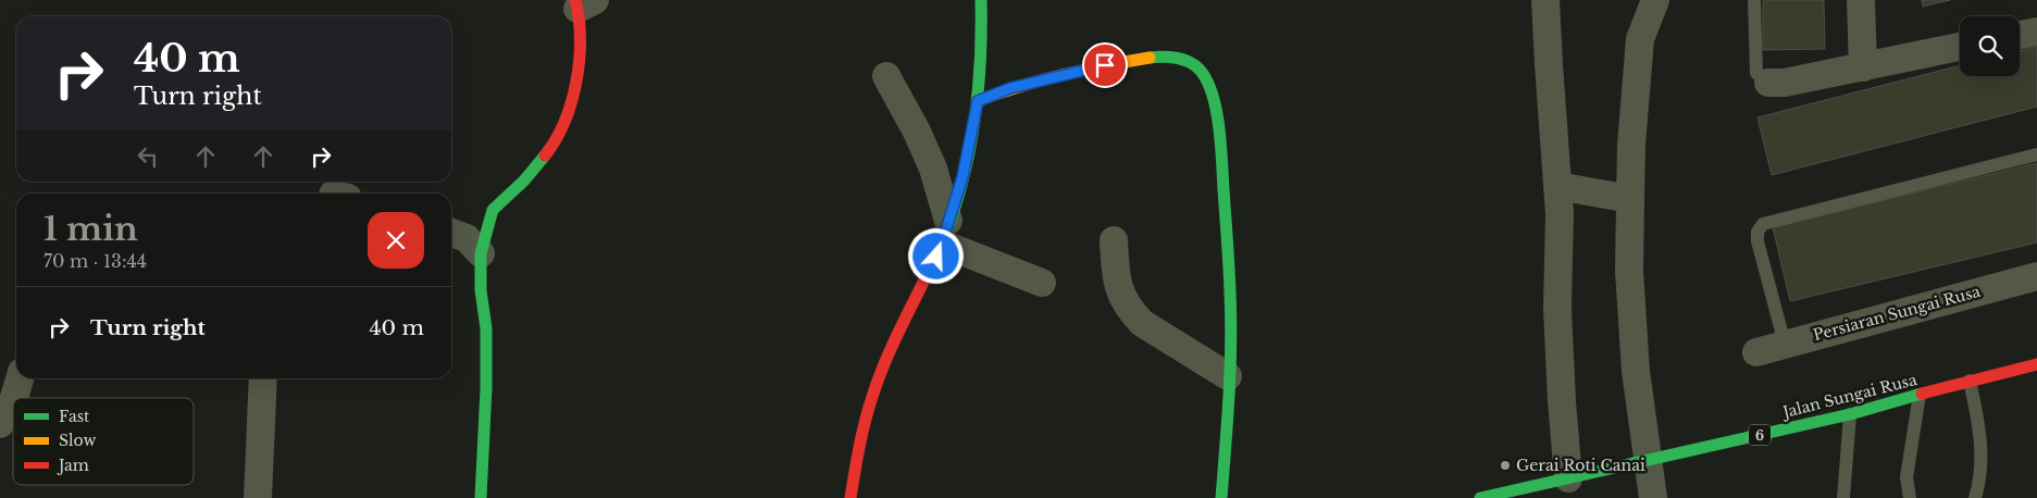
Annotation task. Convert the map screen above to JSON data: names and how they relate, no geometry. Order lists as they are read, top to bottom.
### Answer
{
  "streets": {
    "street": ["Persiaran Sungai Rusa", "Jalan Sungai Rusa", "6"]
  },
  "places": ["Gerai Roti Canai"],
  "legend": ["Fast", "Slow", "Jam"],
  "page": {
    "turn": ["40 m", "Turn right"],
    "heading": ["1 min", "70 m · 13:44"],
    "list": [
      {
        "name": "Turn right",
        "value": "40 m"
      }
    ]
  }
}
